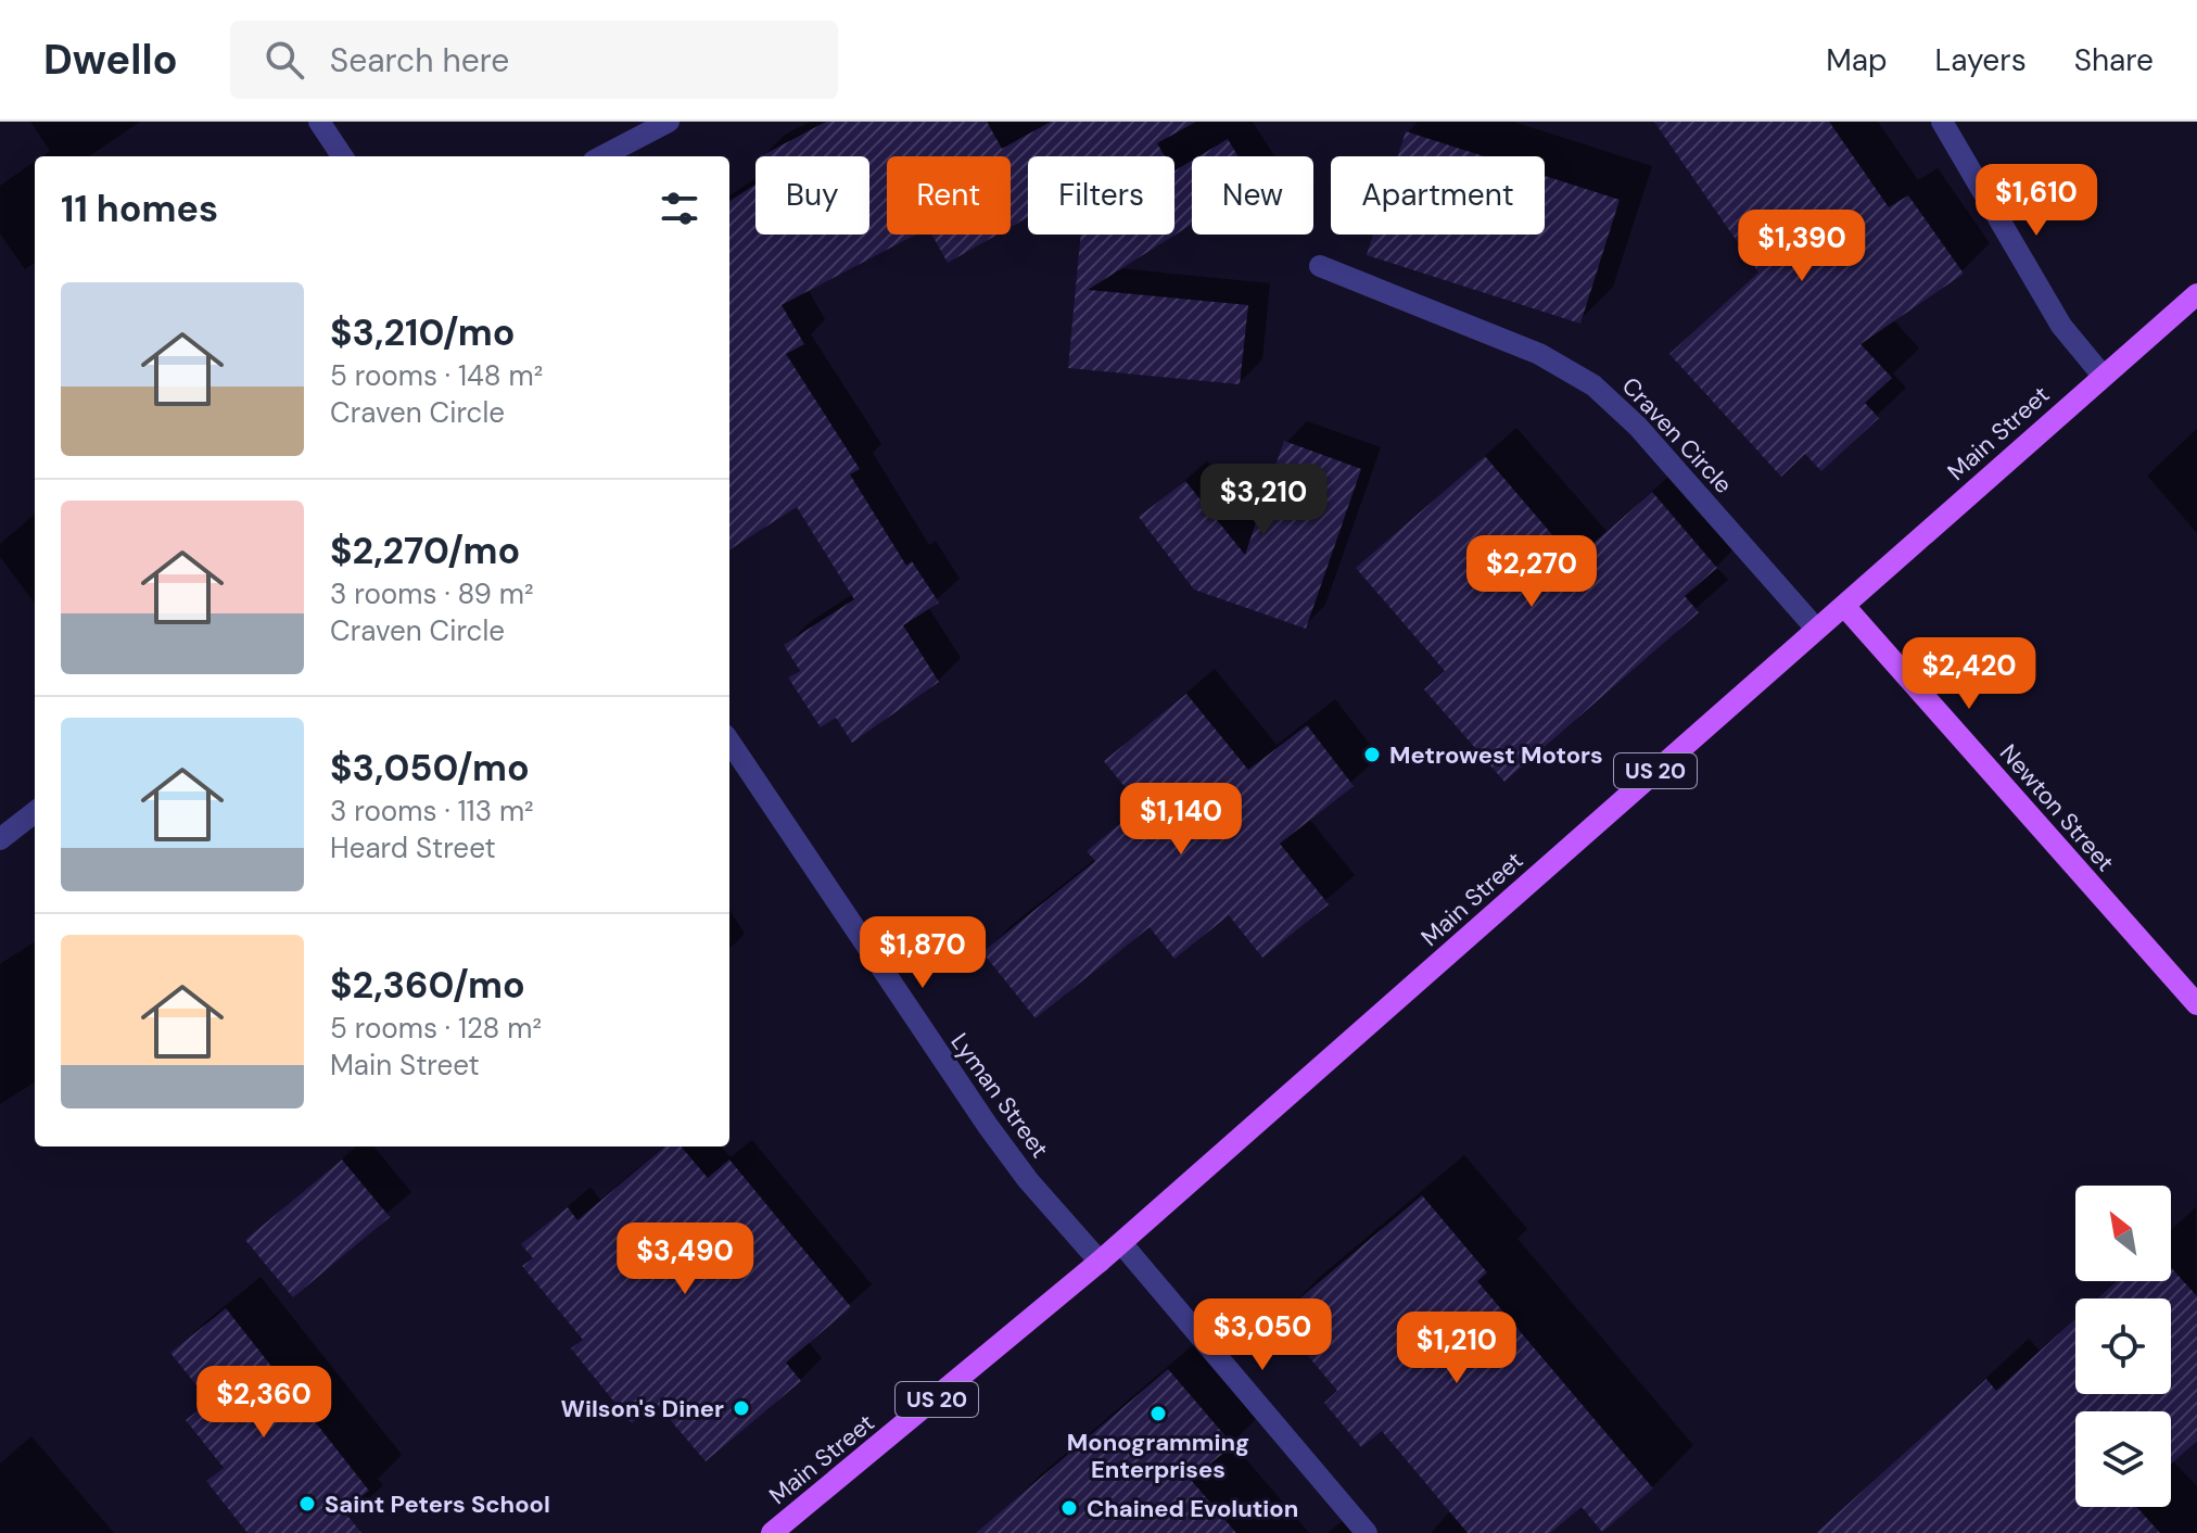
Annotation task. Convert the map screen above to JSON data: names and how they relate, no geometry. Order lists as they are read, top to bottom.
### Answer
{
  "streets": {
    "main road": ["Main Street", "US 20", "Newton Street"],
    "street": ["Craven Circle", "Lyman Street"]
  },
  "crossings": [
    ["Main Street", "Craven Circle"],
    ["Main Street", "Newton Street"],
    ["Main Street", "Lyman Street"]
  ],
  "places": [
    "Metrowest Motors",
    "Wilson's Diner",
    "Monogramming Enterprises",
    "Saint Peters School",
    "Chained Evolution"
  ],
  "north": "top left",
  "page": {
    "header": "Dwello",
    "search": "Search here",
    "nav": ["Map", "Layers", "Share"],
    "chip": [
      "Buy",
      "Rent",
      "Filters",
      "New",
      "Apartment"
    ],
    "heading": "11 homes",
    "price": [
      "$1,610",
      "$1,390",
      "$3,210",
      "$2,270",
      "$2,420",
      "$1,140",
      "$1,870",
      "$3,490",
      "$3,050",
      "$1,210",
      "$2,360"
    ],
    "list": [
      {
        "name": "$3,210/mo",
        "note": "5 rooms · 148 m² · Craven Circle"
      },
      {
        "name": "$2,270/mo",
        "note": "3 rooms · 89 m² · Craven Circle"
      },
      {
        "name": "$3,050/mo",
        "note": "3 rooms · 113 m² · Heard Street"
      },
      {
        "name": "$2,360/mo",
        "note": "5 rooms · 128 m² · Main Street"
      }
    ]
  }
}
